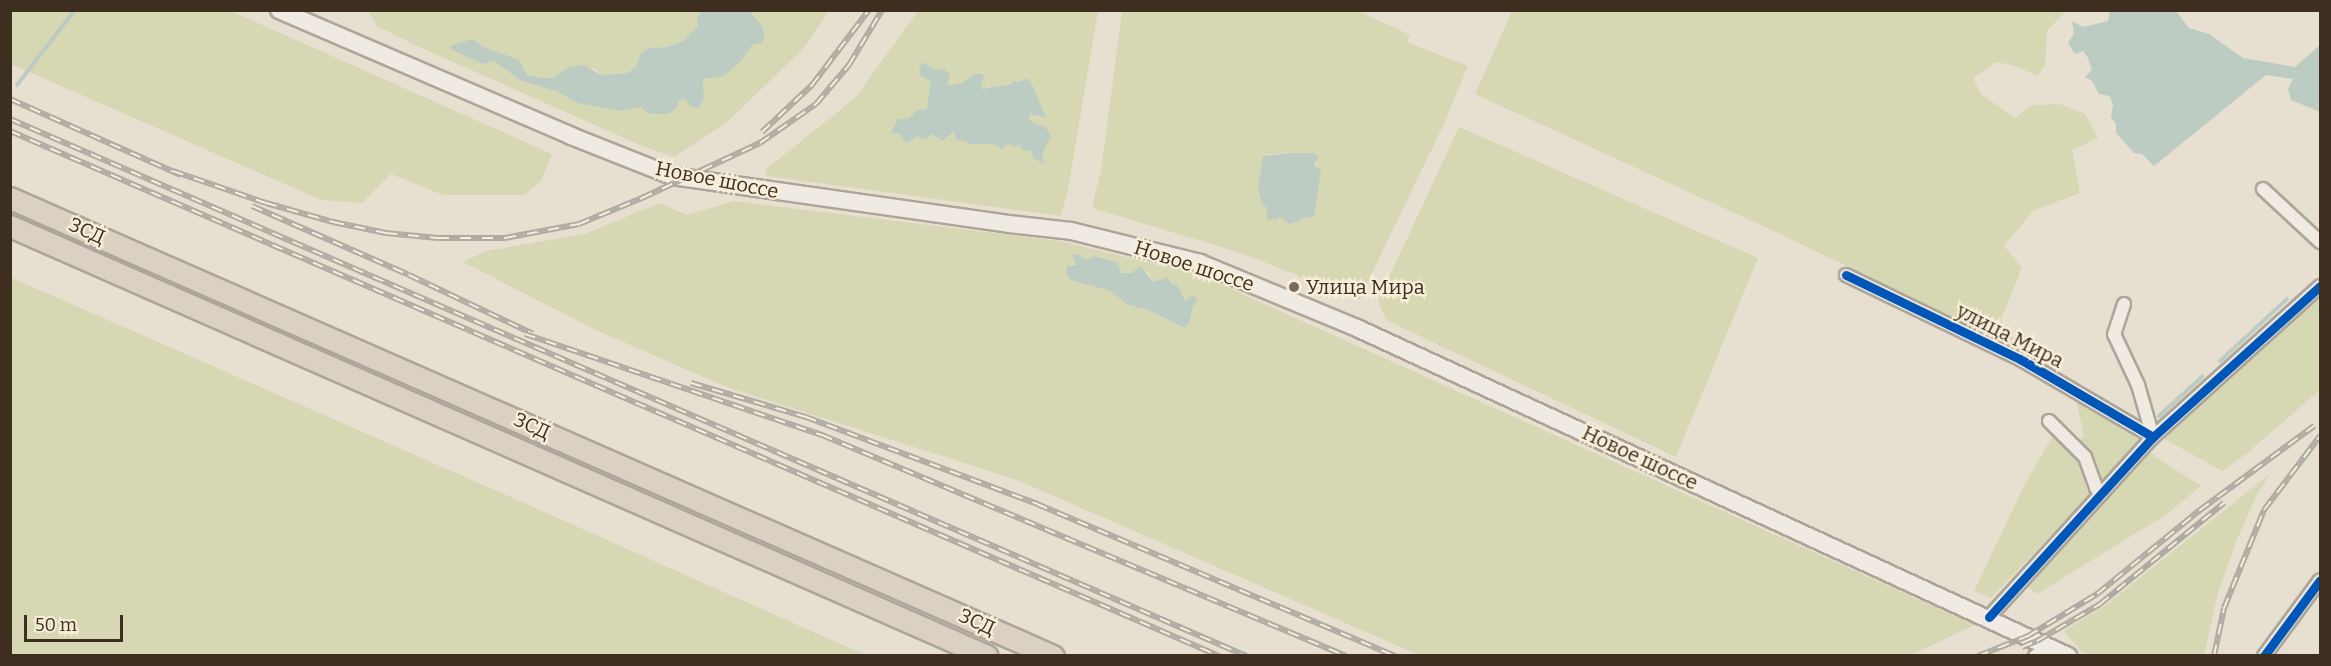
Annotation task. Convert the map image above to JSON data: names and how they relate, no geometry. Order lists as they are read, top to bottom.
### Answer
{
  "streets": {
    "highway": ["ЗСД"],
    "main road": ["Новое шоссе"],
    "street": ["улица Мира"]
  },
  "places": ["Улица Мира"],
  "scale_bar": "50 m"
}
